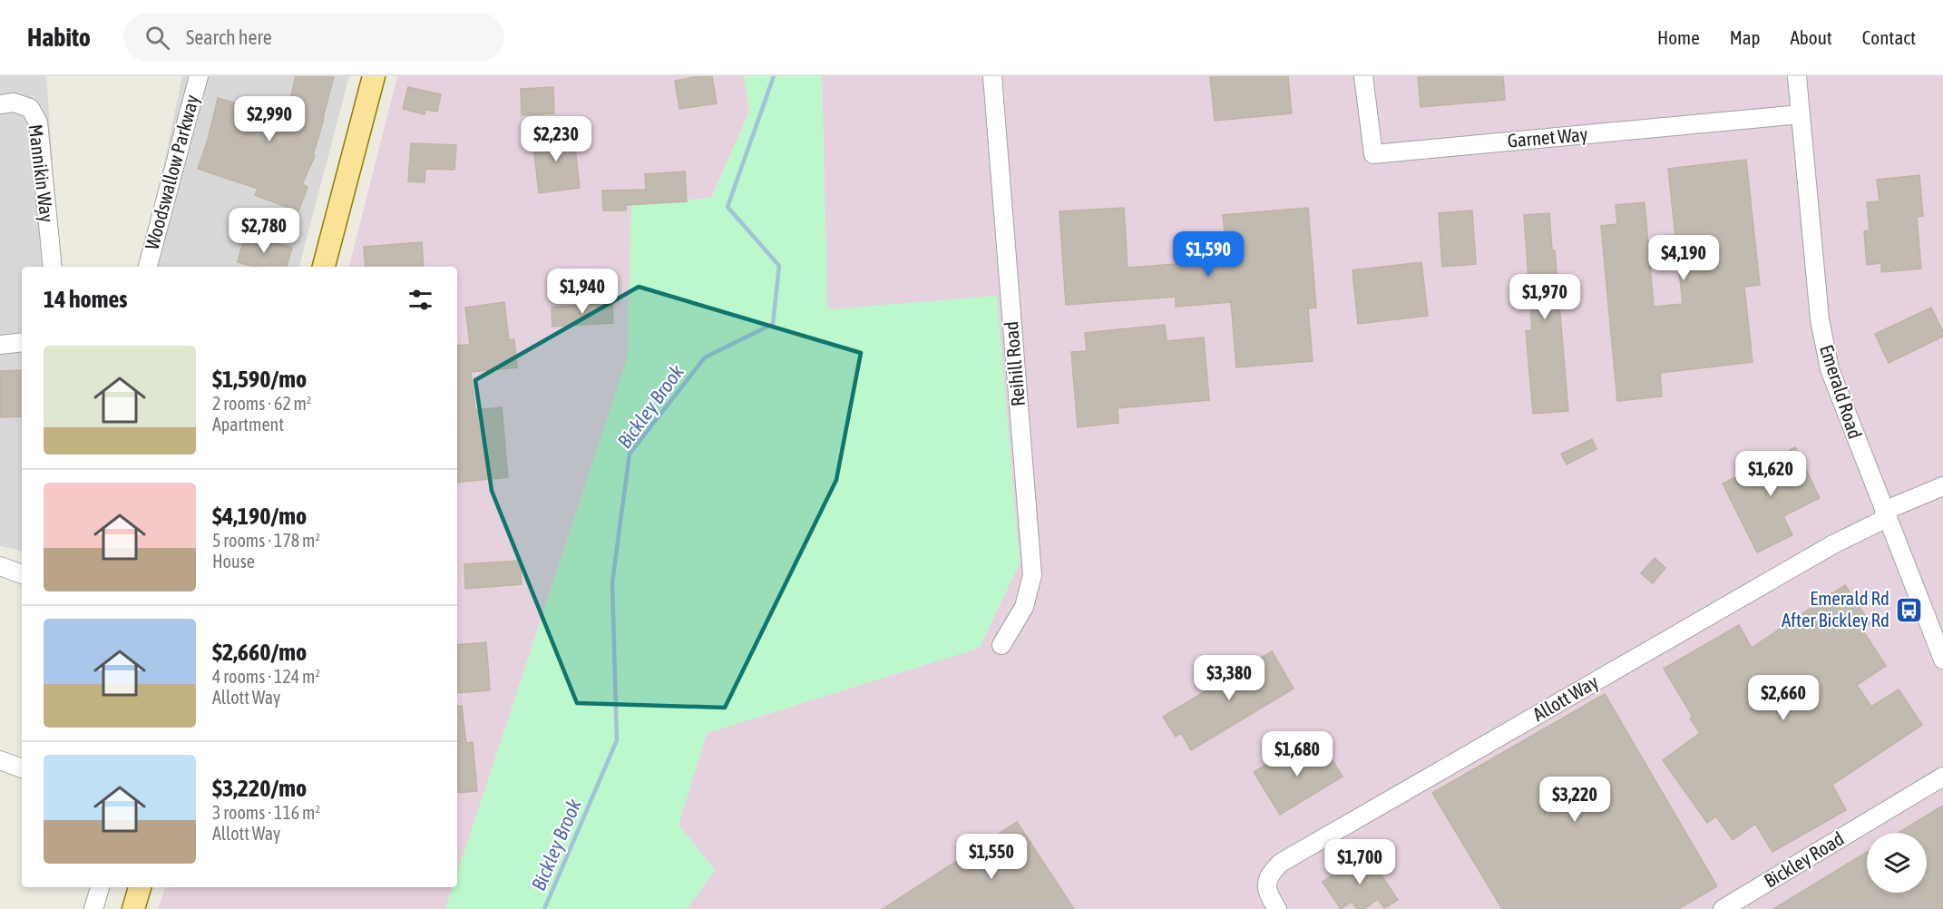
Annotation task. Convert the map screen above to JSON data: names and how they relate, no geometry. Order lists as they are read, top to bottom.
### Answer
{
  "streets": {
    "street": [
      "Garnet Way",
      "Woodswallow Parkway",
      "Mannikin Way",
      "Reihill Road",
      "Emerald Road",
      "Allott Way",
      "Bickley Road"
    ]
  },
  "crossings": [
    ["Garnet Way", "Emerald Road"],
    ["Emerald Road", "Allott Way"]
  ],
  "water": ["Bickley Brook"],
  "places": {
    "bus stop": ["Emerald Rd After Bickley Rd"]
  },
  "page": {
    "header": "Habito",
    "search": "Search here",
    "nav": [
      "Home",
      "Map",
      "About",
      "Contact"
    ],
    "price": [
      "$2,990",
      "$2,230",
      "$2,780",
      "$1,590",
      "$4,190",
      "$1,940",
      "$1,970",
      "$1,620",
      "$3,380",
      "$2,660",
      "$1,680",
      "$3,220",
      "$1,550",
      "$1,700"
    ],
    "heading": "14 homes",
    "list": [
      {
        "name": "$1,590/mo",
        "note": "2 rooms · 62 m² · Apartment"
      },
      {
        "name": "$4,190/mo",
        "note": "5 rooms · 178 m² · House"
      },
      {
        "name": "$2,660/mo",
        "note": "4 rooms · 124 m² · Allott Way"
      },
      {
        "name": "$3,220/mo",
        "note": "3 rooms · 116 m² · Allott Way"
      }
    ]
  }
}
